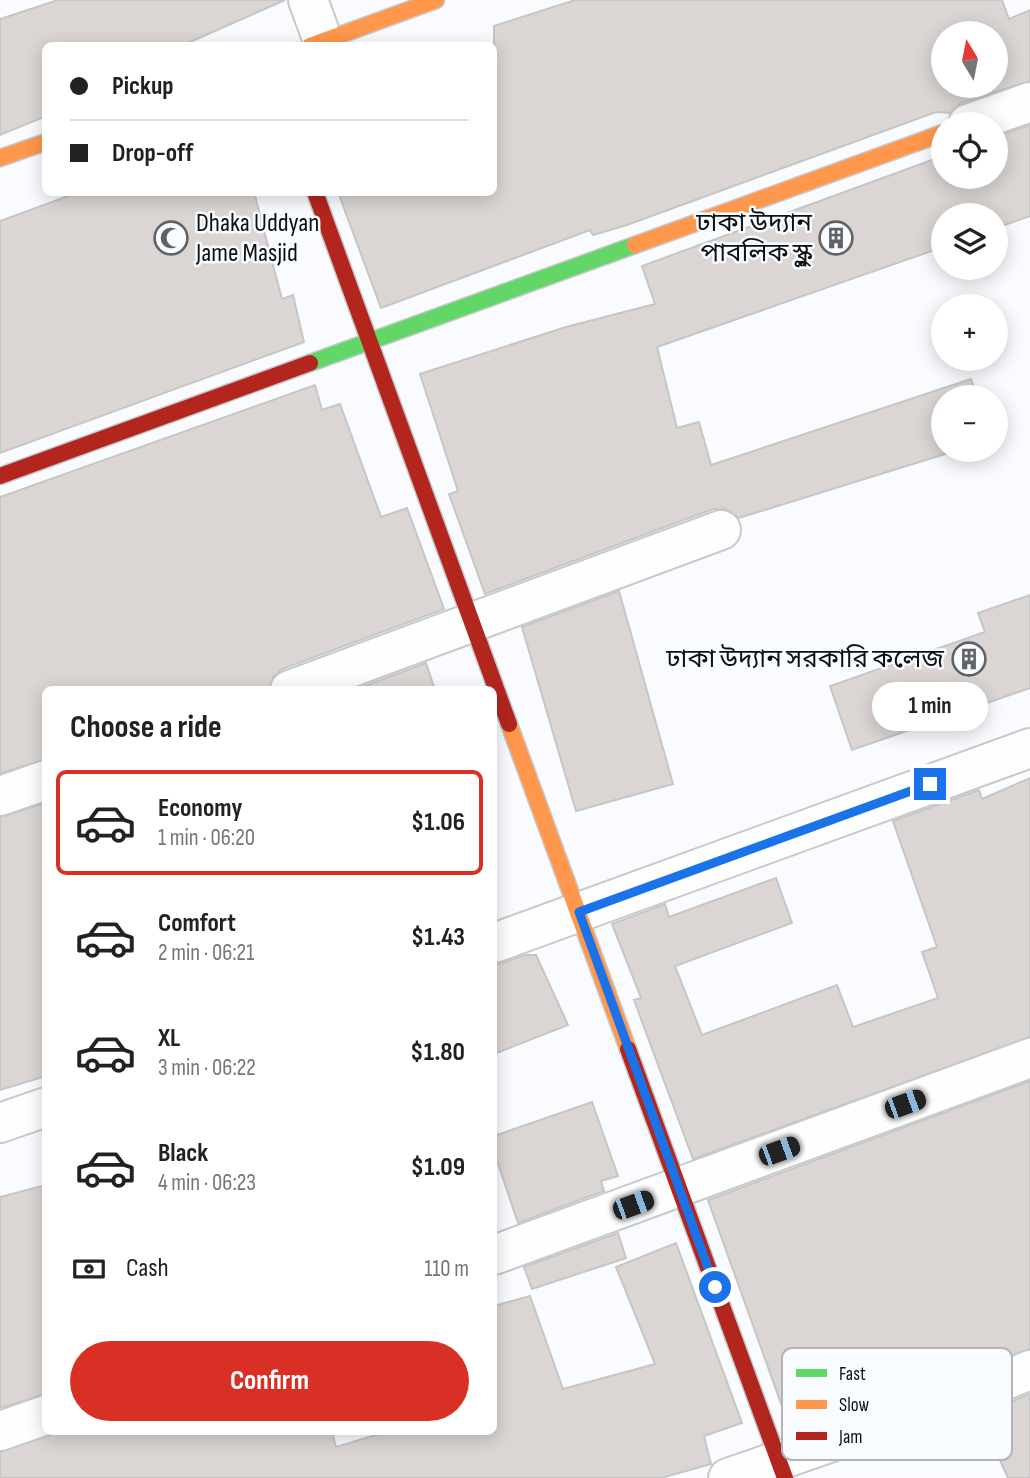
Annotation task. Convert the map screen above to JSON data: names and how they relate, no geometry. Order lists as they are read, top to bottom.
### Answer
{
  "places": {
    "mosque": ["Dhaka Uddyan Jame Masjid"],
    "building": ["ঢাকা উদ্যান পাবলিক স্কুল", "ঢাকা উদ্যান সরকারি কলেজ"]
  },
  "legend": ["Fast", "Slow", "Jam"],
  "north": "top",
  "page": {
    "map_buttons": ["+", "−"],
    "banner": ["Pickup", "Drop-off"],
    "bubble": "1 min",
    "heading": "Choose a ride",
    "list": [
      {
        "name": "Economy",
        "note": "1 min · 06:20",
        "value": "$1.06"
      },
      {
        "name": "Comfort",
        "note": "2 min · 06:21",
        "value": "$1.43"
      },
      {
        "name": "XL",
        "note": "3 min · 06:22",
        "value": "$1.80"
      },
      {
        "name": "Black",
        "note": "4 min · 06:23",
        "value": "$1.09"
      }
    ],
    "pay": ["Cash", "110 m"],
    "buttons": "Confirm"
  }
}
